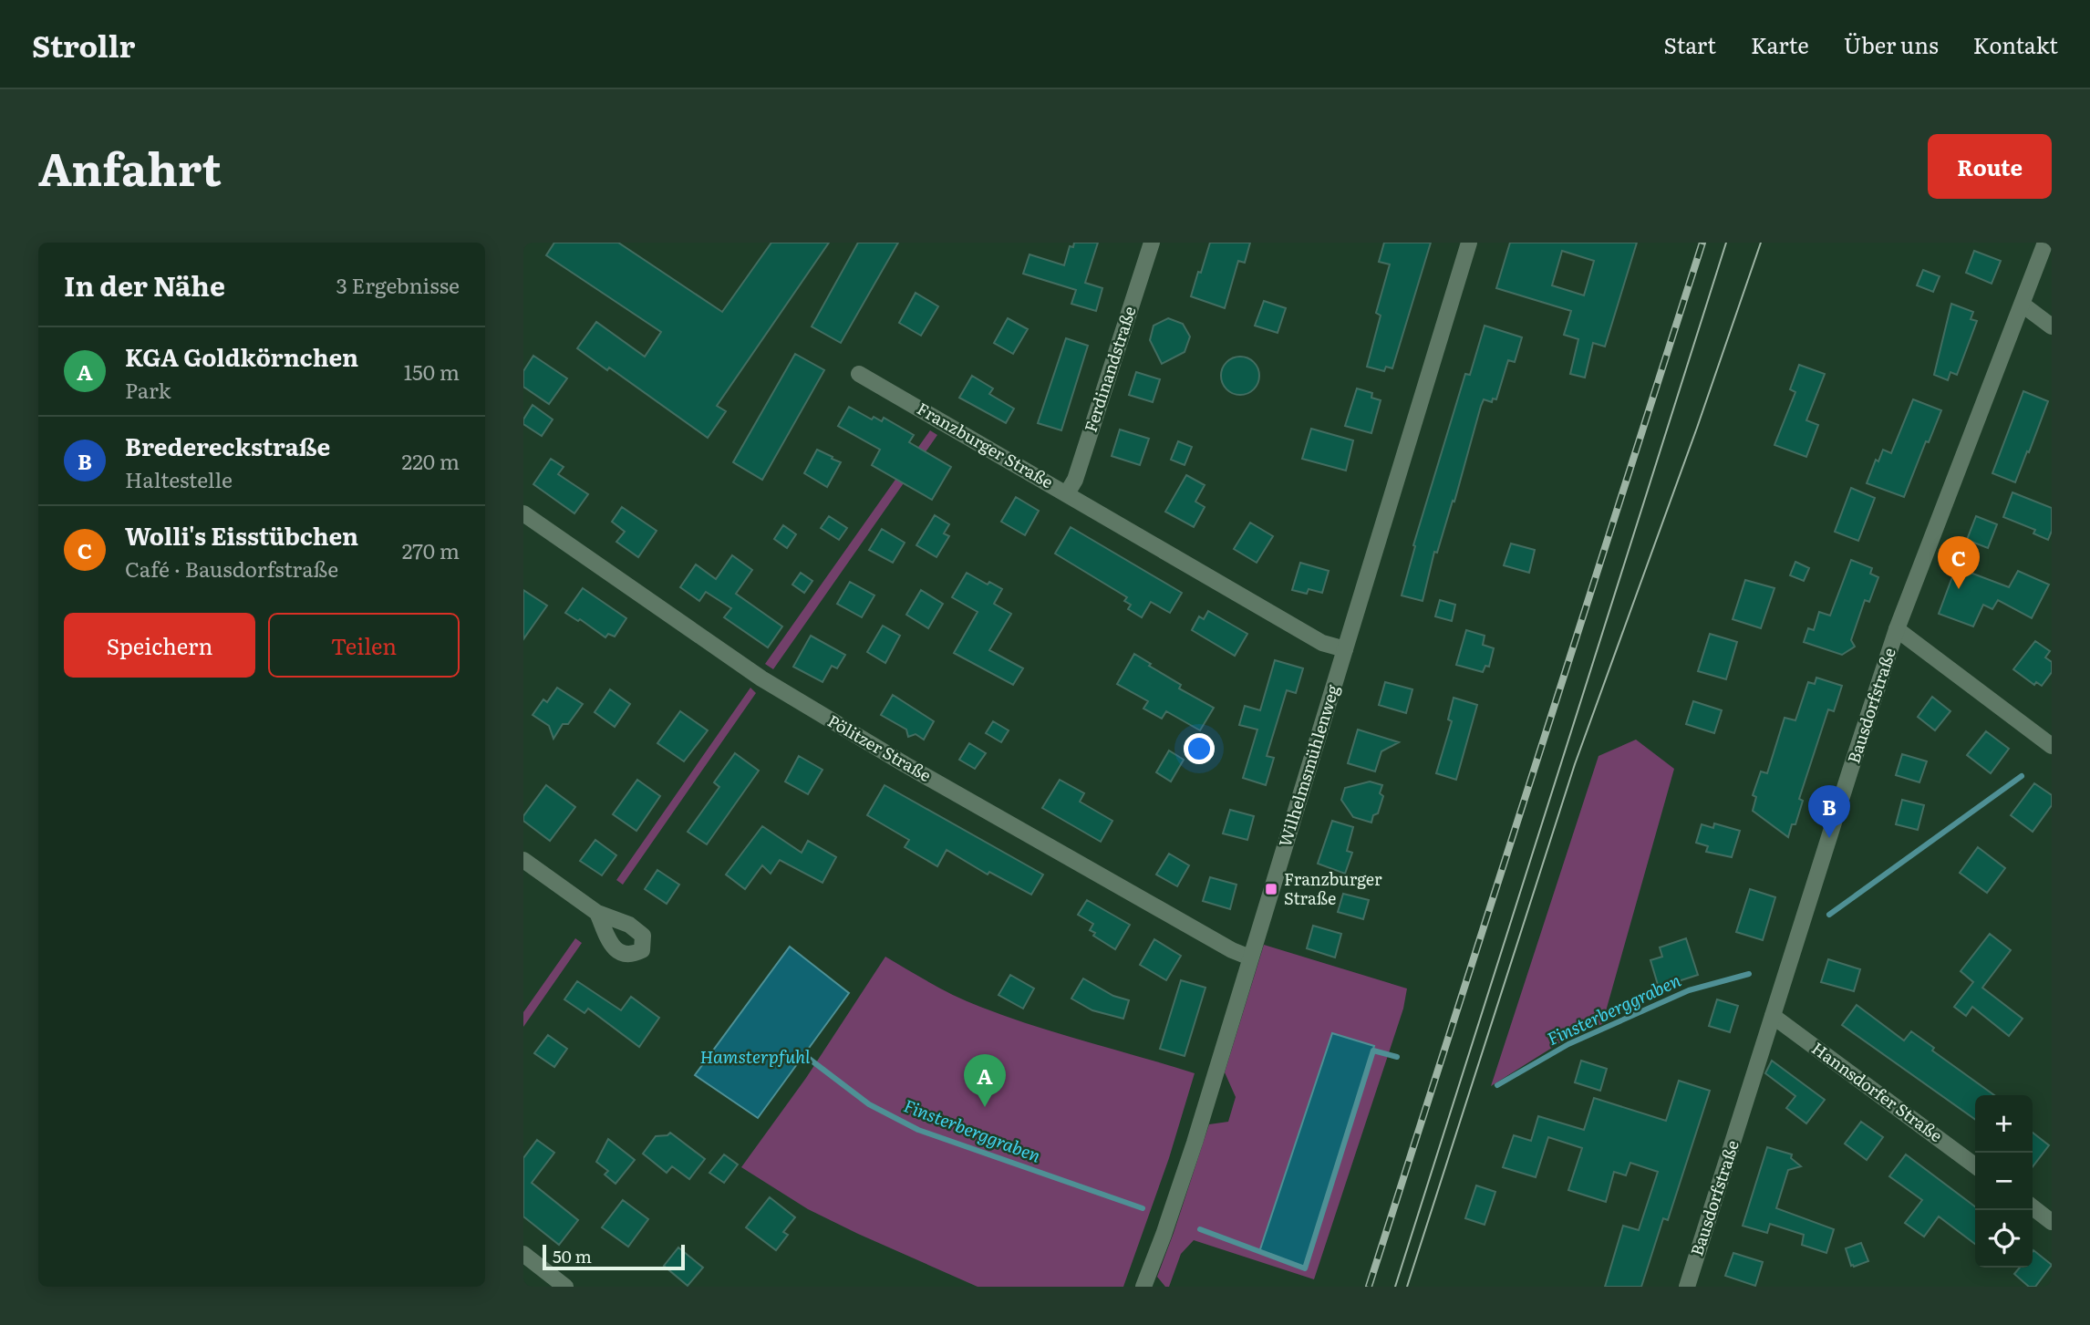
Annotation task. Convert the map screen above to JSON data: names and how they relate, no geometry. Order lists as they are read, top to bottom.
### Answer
{
  "streets": {
    "street": [
      "Ferdinandstraße",
      "Franzburger Straße",
      "Bausdorfstraße",
      "Pölitzer Straße",
      "Wilhelmsmühlenweg",
      "Hannsdorfer Straße"
    ]
  },
  "crossings": [
    ["Ferdinandstraße", "Franzburger Straße"],
    ["Franzburger Straße", "Wilhelmsmühlenweg"],
    ["Bausdorfstraße", "Hannsdorfer Straße"],
    ["Pölitzer Straße", "Wilhelmsmühlenweg"]
  ],
  "water": ["Finsterberggraben", "Hamsterpfuhl"],
  "places": {
    "transit": ["Franzburger Straße"]
  },
  "scale_bar": "50 m",
  "page": {
    "header": "Strollr",
    "nav": [
      "Start",
      "Karte",
      "Über uns",
      "Kontakt"
    ],
    "title": "Anfahrt",
    "buttons": [
      "Route",
      ["Speichern", "Teilen"]
    ],
    "heading": ["In der Nähe", "3 Ergebnisse"],
    "list": [
      {
        "mark": "A",
        "name": "KGA Goldkörnchen",
        "note": "Park",
        "value": "150 m"
      },
      {
        "mark": "B",
        "name": "Bredereckstraße",
        "note": "Haltestelle",
        "value": "220 m"
      },
      {
        "mark": "C",
        "name": "Wolli's Eisstübchen",
        "note": "Café · Bausdorfstraße",
        "value": "270 m"
      }
    ],
    "pins": ["C", "B", "A"],
    "map_buttons": ["+", "−"],
    "scale": "50 m"
  }
}
